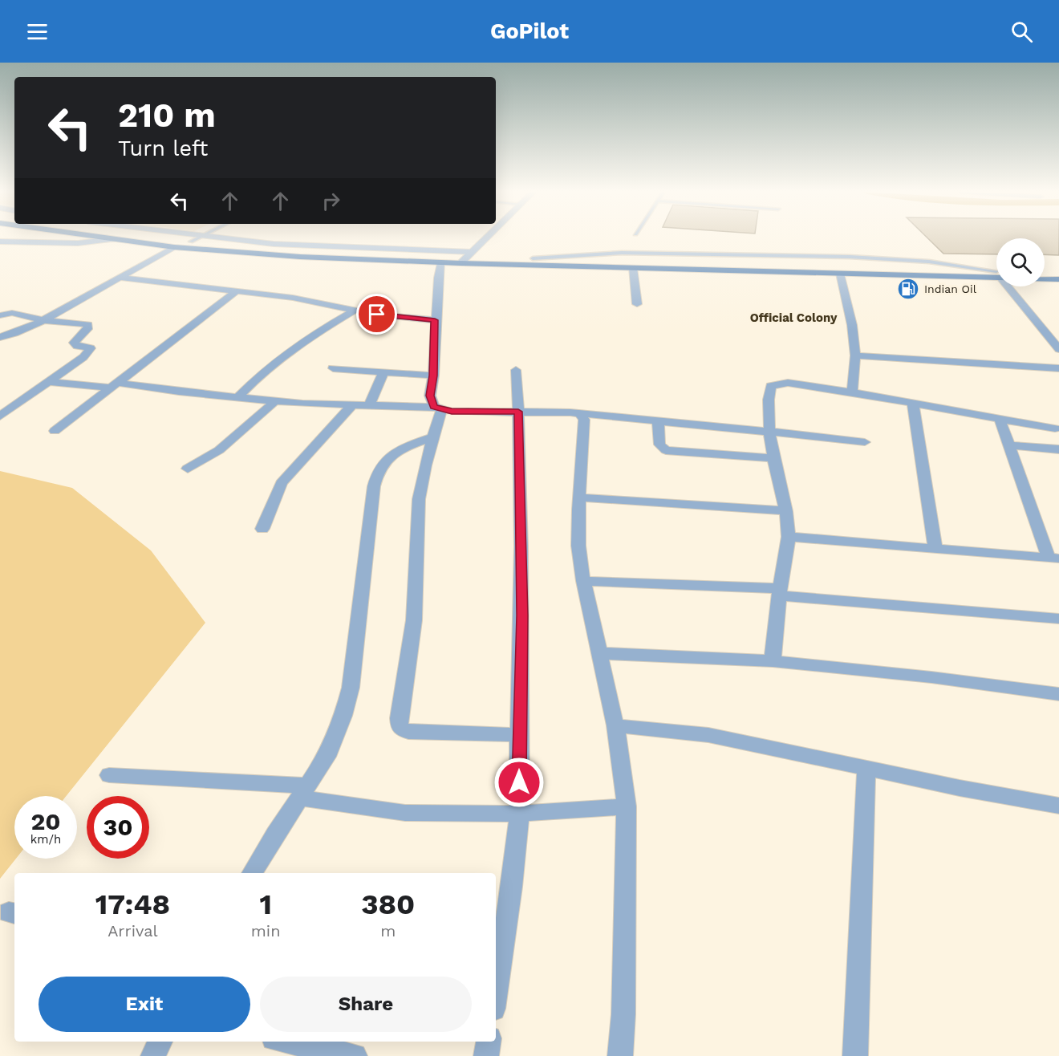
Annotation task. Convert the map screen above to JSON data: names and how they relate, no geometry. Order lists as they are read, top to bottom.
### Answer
{
  "districts": ["Official Colony"],
  "places": {
    "fuel station": ["Indian Oil"]
  },
  "page": {
    "header": "GoPilot",
    "turn": ["210 m", "Turn left"],
    "speed": "20 km/h",
    "limit": "30",
    "eta": [
      "17:48",
      "Arrival",
      "1",
      "min",
      "380",
      "m"
    ],
    "buttons": ["Exit", "Share"]
  }
}
